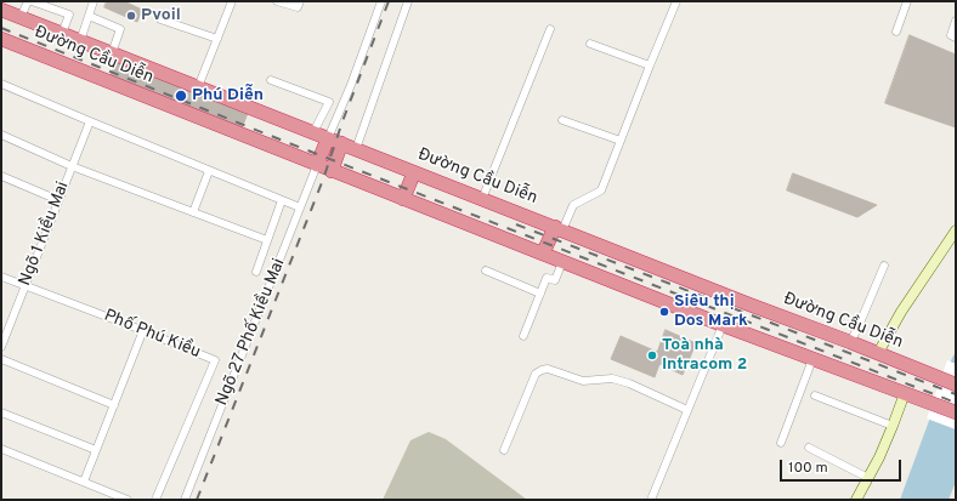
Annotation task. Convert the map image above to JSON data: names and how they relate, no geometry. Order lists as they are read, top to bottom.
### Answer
{
  "streets": {
    "highway": ["Đường Cầu Diễn"],
    "street": ["Ngõ 1 Kiều Mai", "Ngõ 27 Phố Kiều Mai", "Phố Phú Kiều"]
  },
  "crossings": [
    ["Đường Cầu Diễn", "Ngõ 27 Phố Kiều Mai"],
    ["Ngõ 1 Kiều Mai", "Phố Phú Kiều"]
  ],
  "places": [
    "Pvoil",
    "Phú Diễn",
    "Siêu thị Dos Mark",
    "Toà nhà Intracom 2"
  ],
  "scale_bar": "100 m"
}
